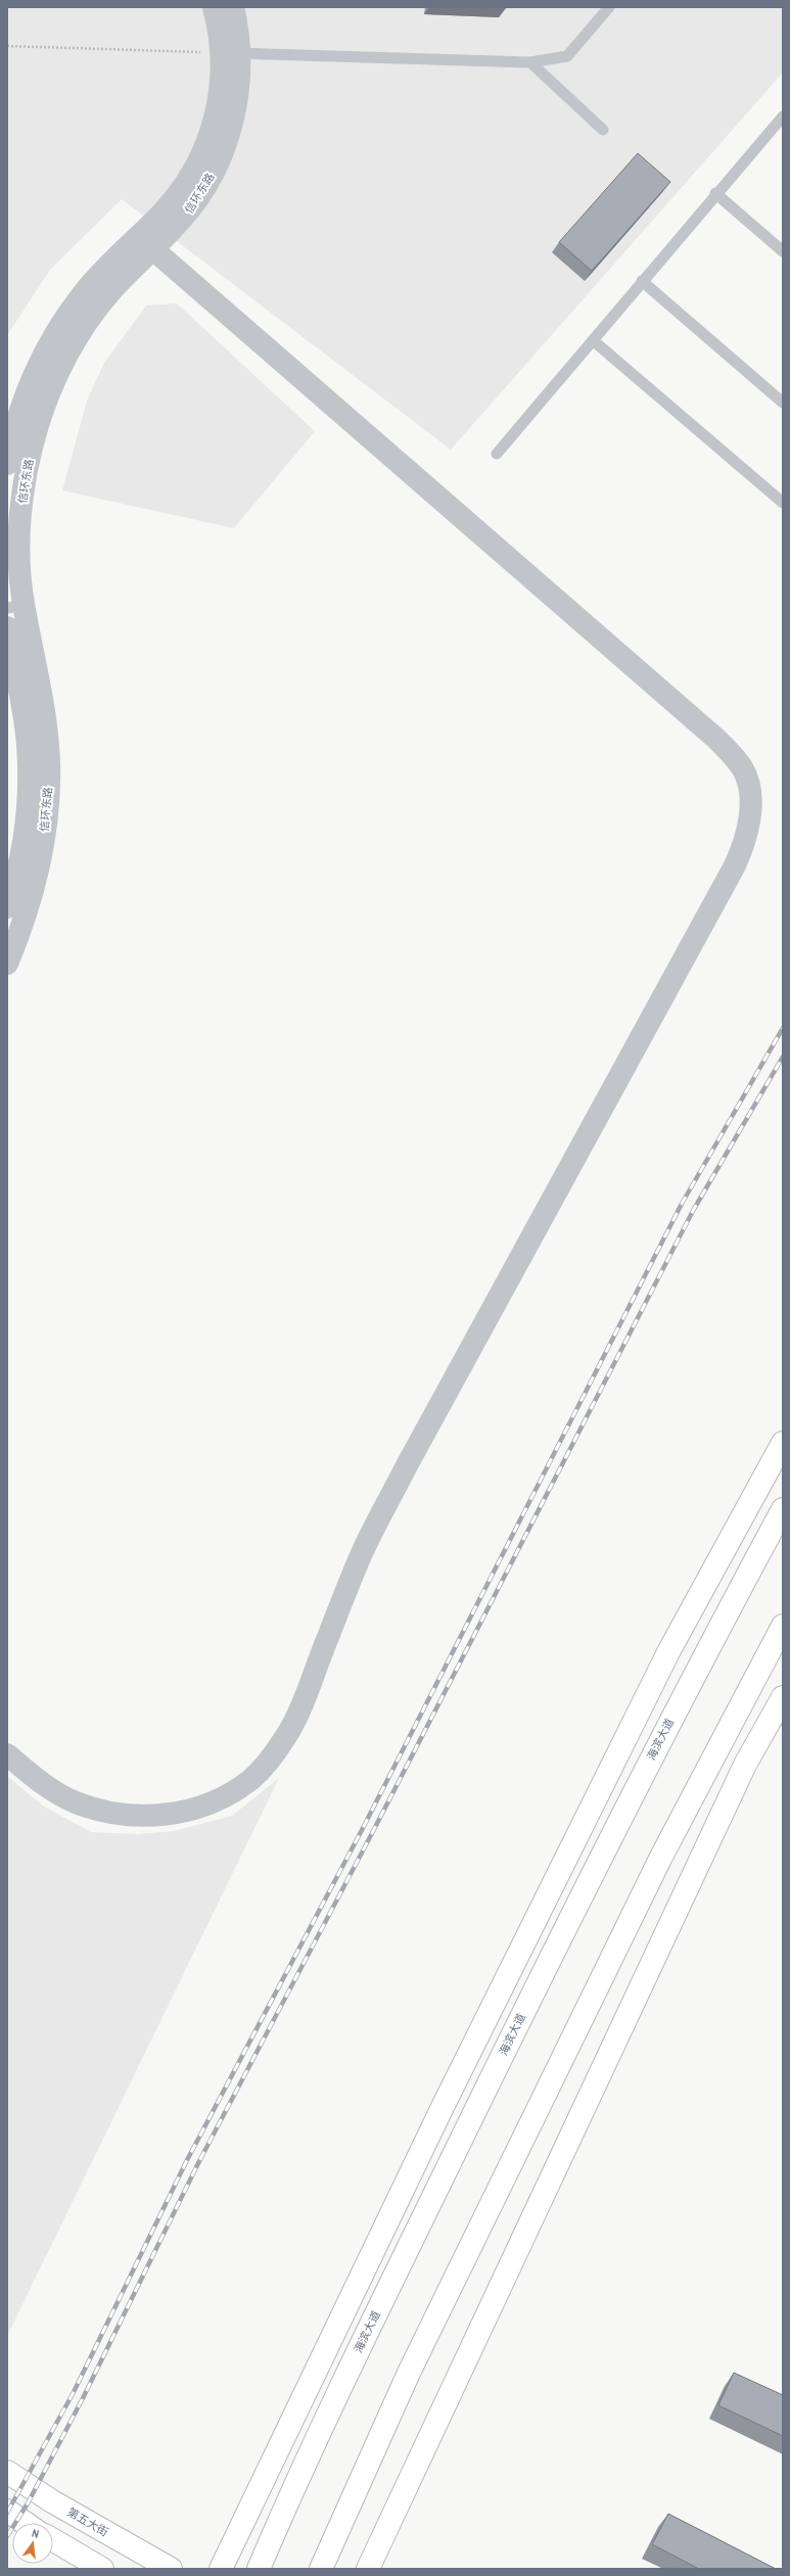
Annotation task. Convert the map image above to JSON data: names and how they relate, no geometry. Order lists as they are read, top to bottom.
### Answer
{
  "streets": {
    "main road": ["海滨大道", "第五大街"],
    "street": ["信环东路"]
  },
  "north": "top"
}
